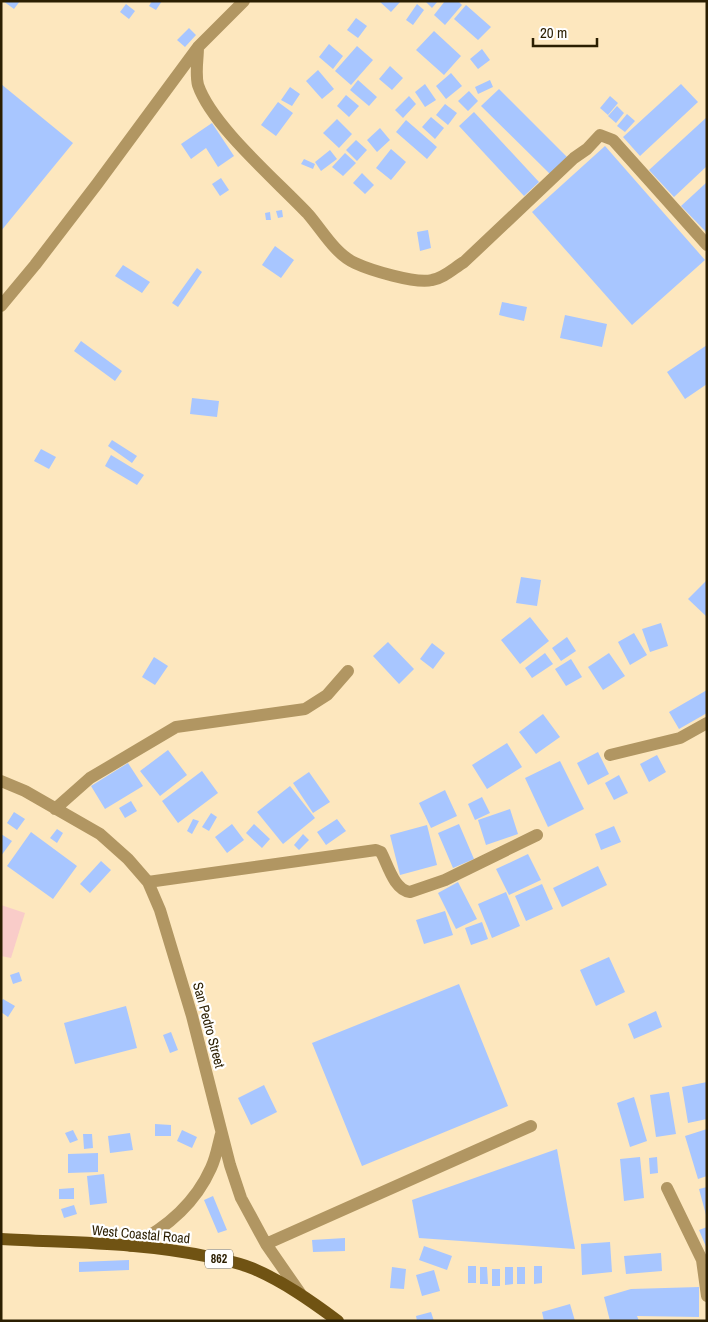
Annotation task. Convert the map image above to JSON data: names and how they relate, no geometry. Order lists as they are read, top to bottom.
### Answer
{
  "streets": {
    "main road": ["San Pedro Street", "West Coastal Road", "862"]
  },
  "crossings": [
    ["San Pedro Street", "West Coastal Road"]
  ],
  "scale_bar": "20 m"
}
